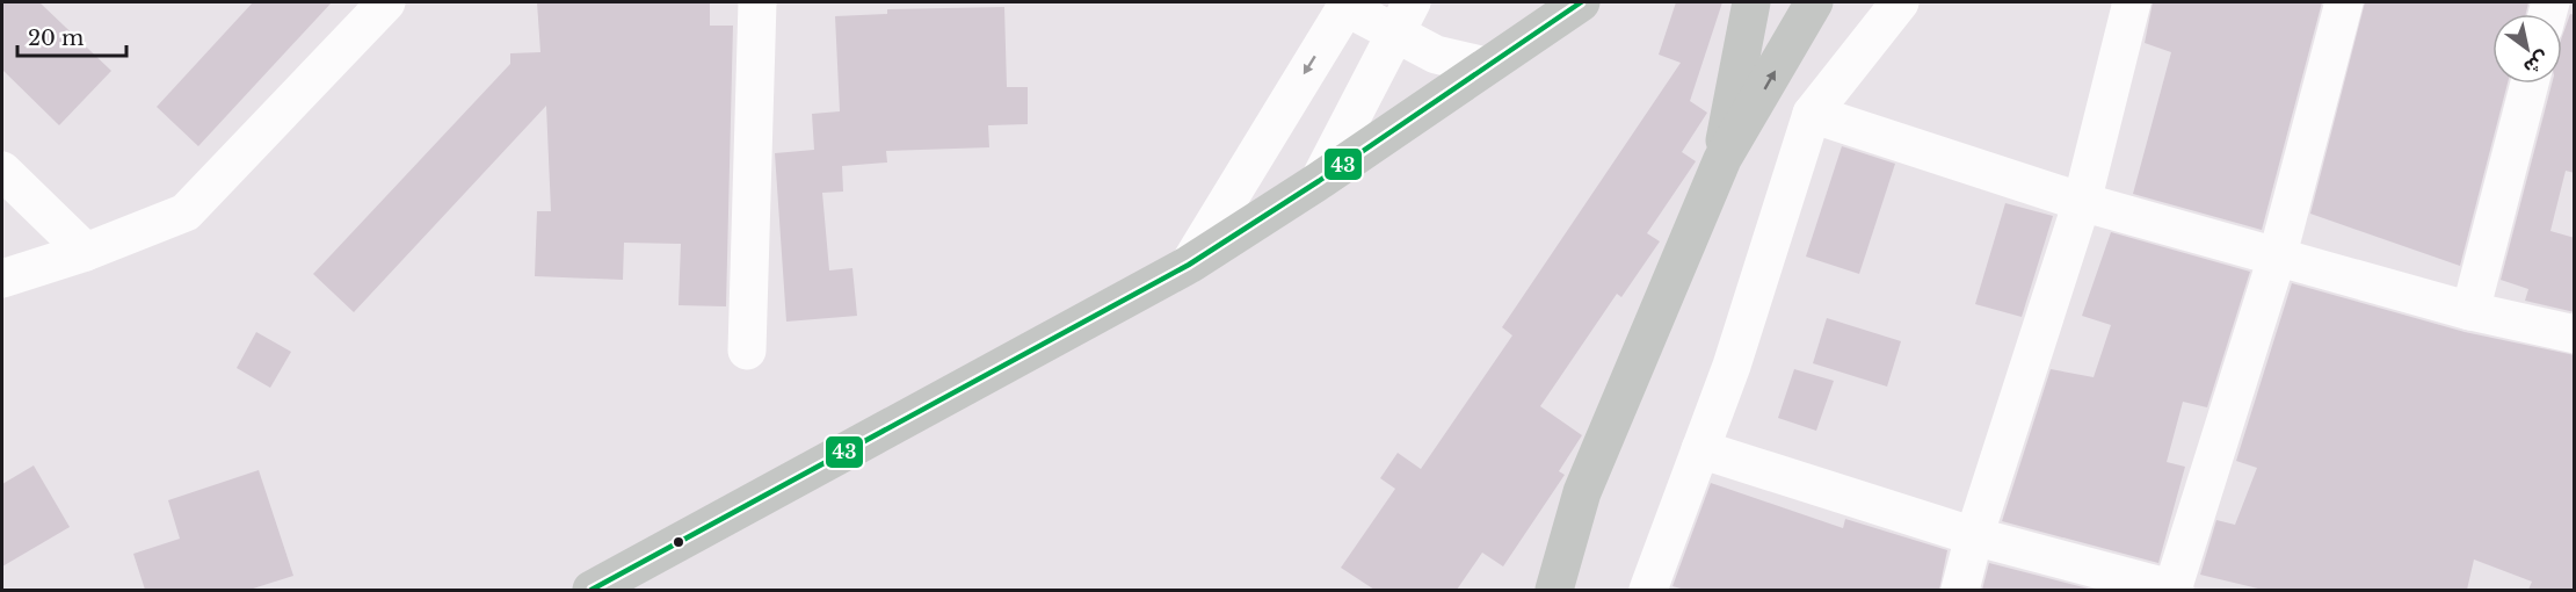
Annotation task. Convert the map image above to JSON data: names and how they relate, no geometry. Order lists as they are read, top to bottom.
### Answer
{
  "lines": ["transit line 43"],
  "scale_bar": "20 m",
  "north": "bottom right"
}
